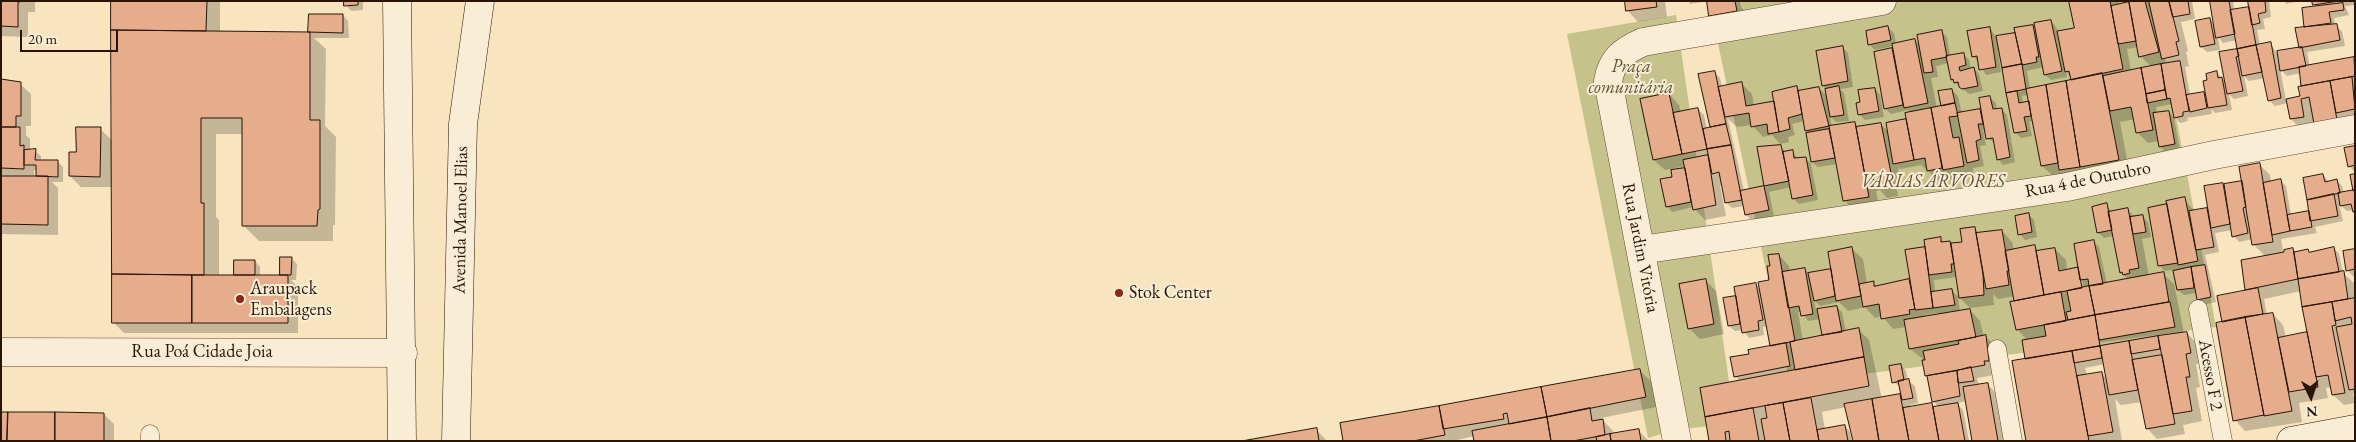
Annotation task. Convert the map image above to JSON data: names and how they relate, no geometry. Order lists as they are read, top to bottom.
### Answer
{
  "streets": {
    "street": [
      "Rua 4 de Outubro",
      "Avenida Manoel Elias",
      "Rua Jardim Vitória",
      "Rua Poá Cidade Joia"
    ],
    "lane": ["Acesso F 2"]
  },
  "crossings": [
    ["Rua 4 de Outubro", "Rua Jardim Vitória"]
  ],
  "parks": ["Praça comunitária", "VÁRIAS ÁRVORES"],
  "places": ["Stok Center", "Araupack Embalagens"],
  "scale_bar": "20 m",
  "north": "bottom"
}
